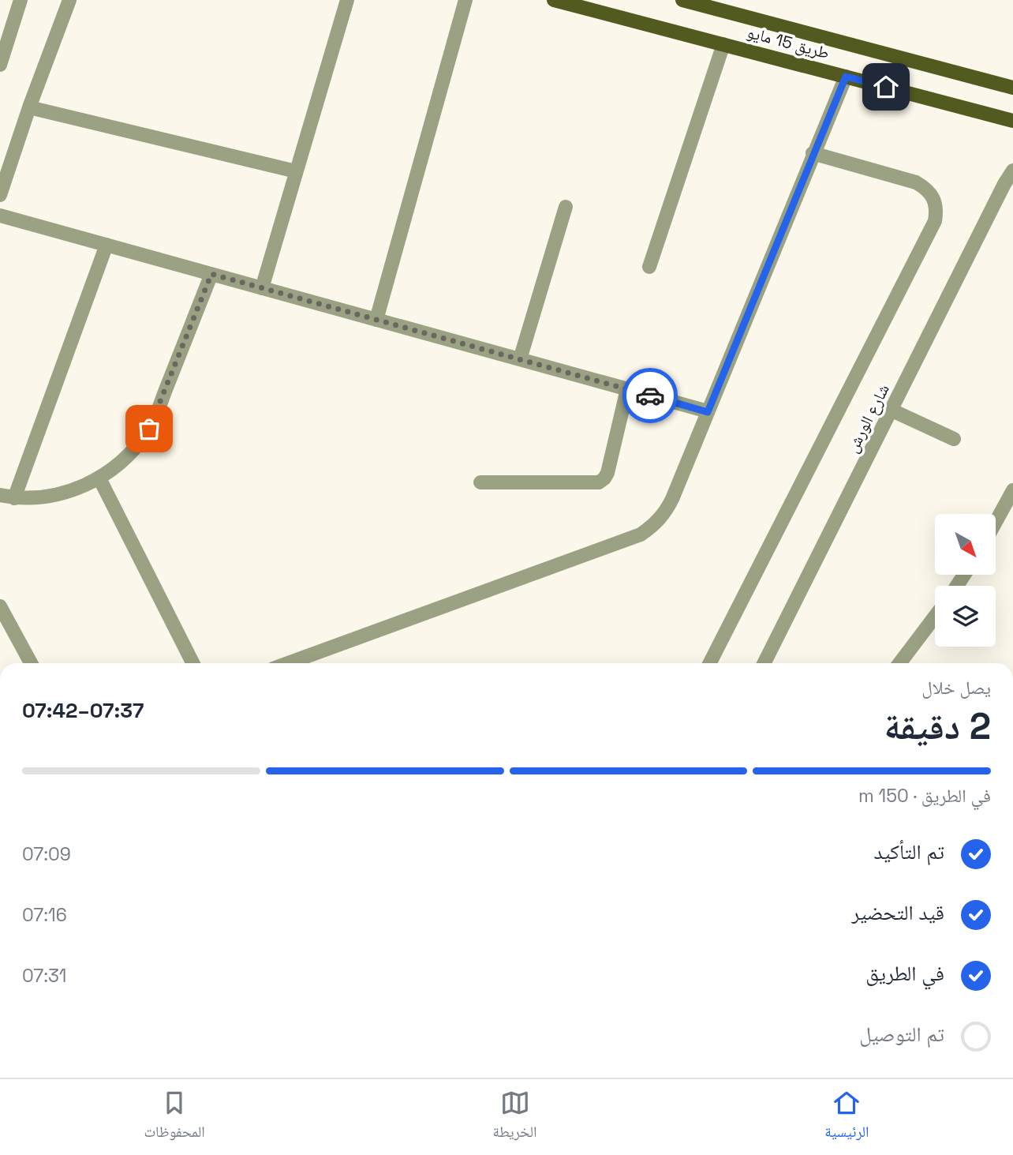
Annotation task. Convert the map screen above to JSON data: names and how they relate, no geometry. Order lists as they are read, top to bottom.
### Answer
{
  "streets": {
    "main road": ["طريق 15 مايو"],
    "street": ["شارع الورش"]
  },
  "north": "bottom right",
  "page": {
    "heading": ["2 دقيقة", "يصل خلال", "07:37–07:42"],
    "bar": "في الطريق · 150 m",
    "list": [
      ["تم التأكيد", "07:09"],
      ["قيد التحضير", "07:16"],
      ["في الطريق", "07:31"],
      "تم التوصيل"
    ],
    "tabs": ["الرئيسية", "الخريطة", "المحفوظات"]
  }
}
